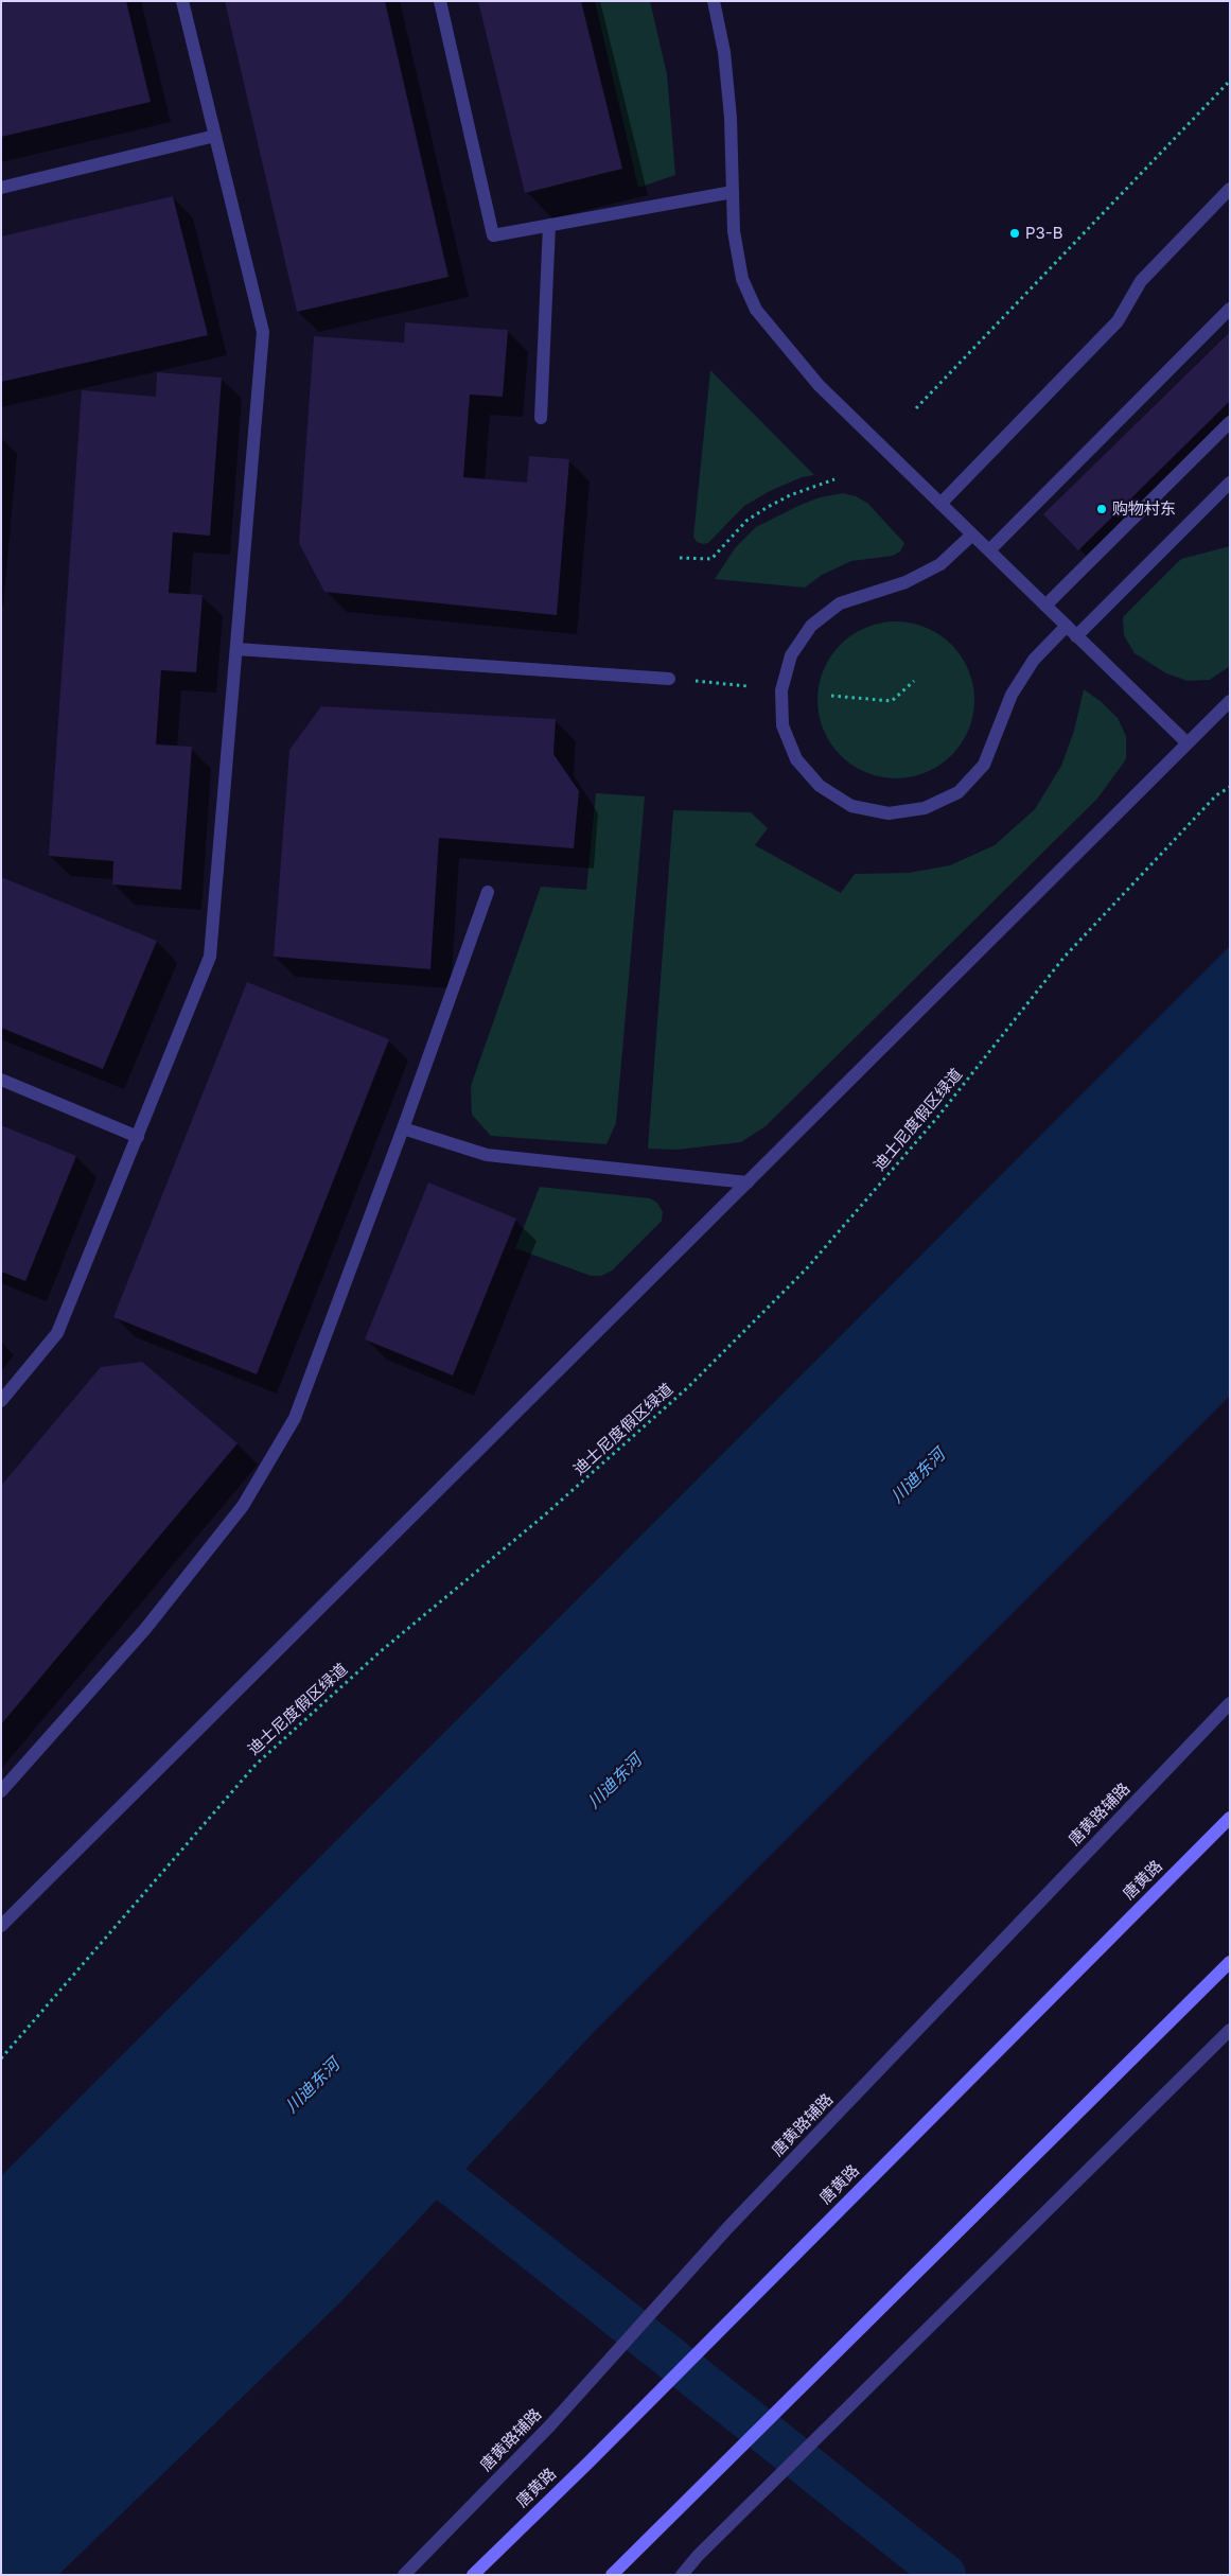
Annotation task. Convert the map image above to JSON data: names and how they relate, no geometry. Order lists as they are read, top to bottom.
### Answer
{
  "streets": {
    "main road": ["唐黄路"],
    "street": ["唐黄路辅路"],
    "path": ["迪士尼度假区绿道"]
  },
  "water": ["川迪东河"],
  "places": ["P3-B", "购物村东"]
}
